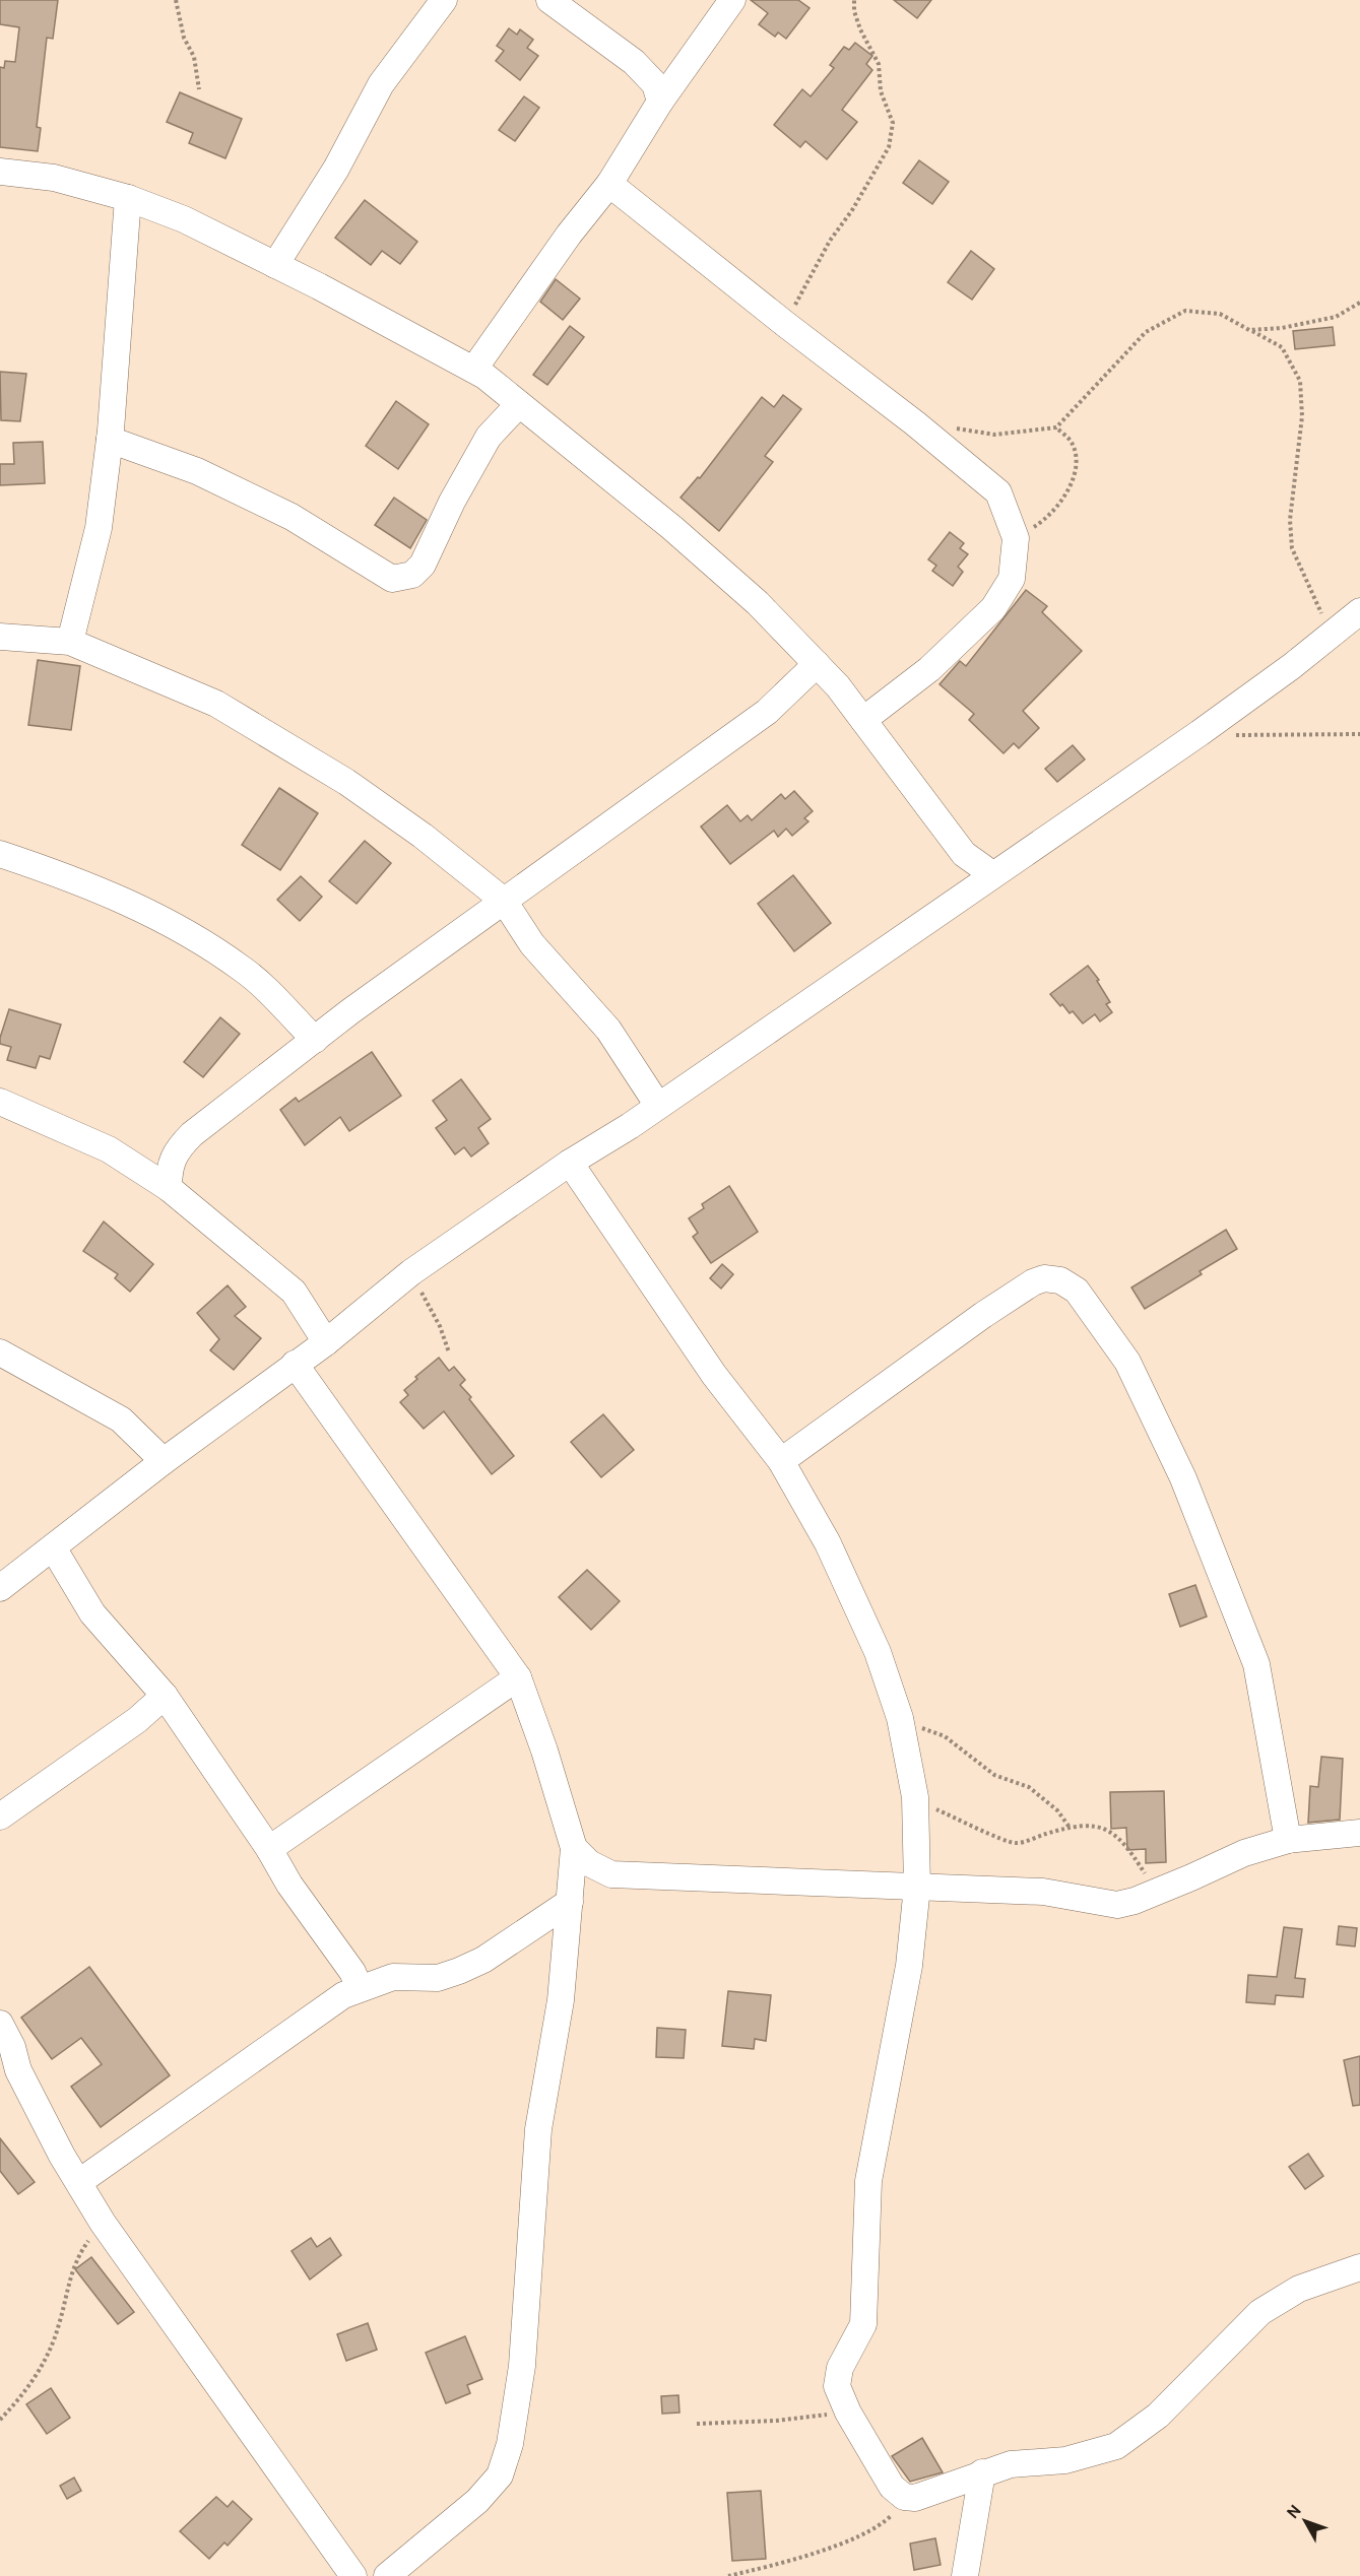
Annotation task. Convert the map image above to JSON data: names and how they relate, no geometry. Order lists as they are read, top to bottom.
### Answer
{
  "north": "top left"
}
